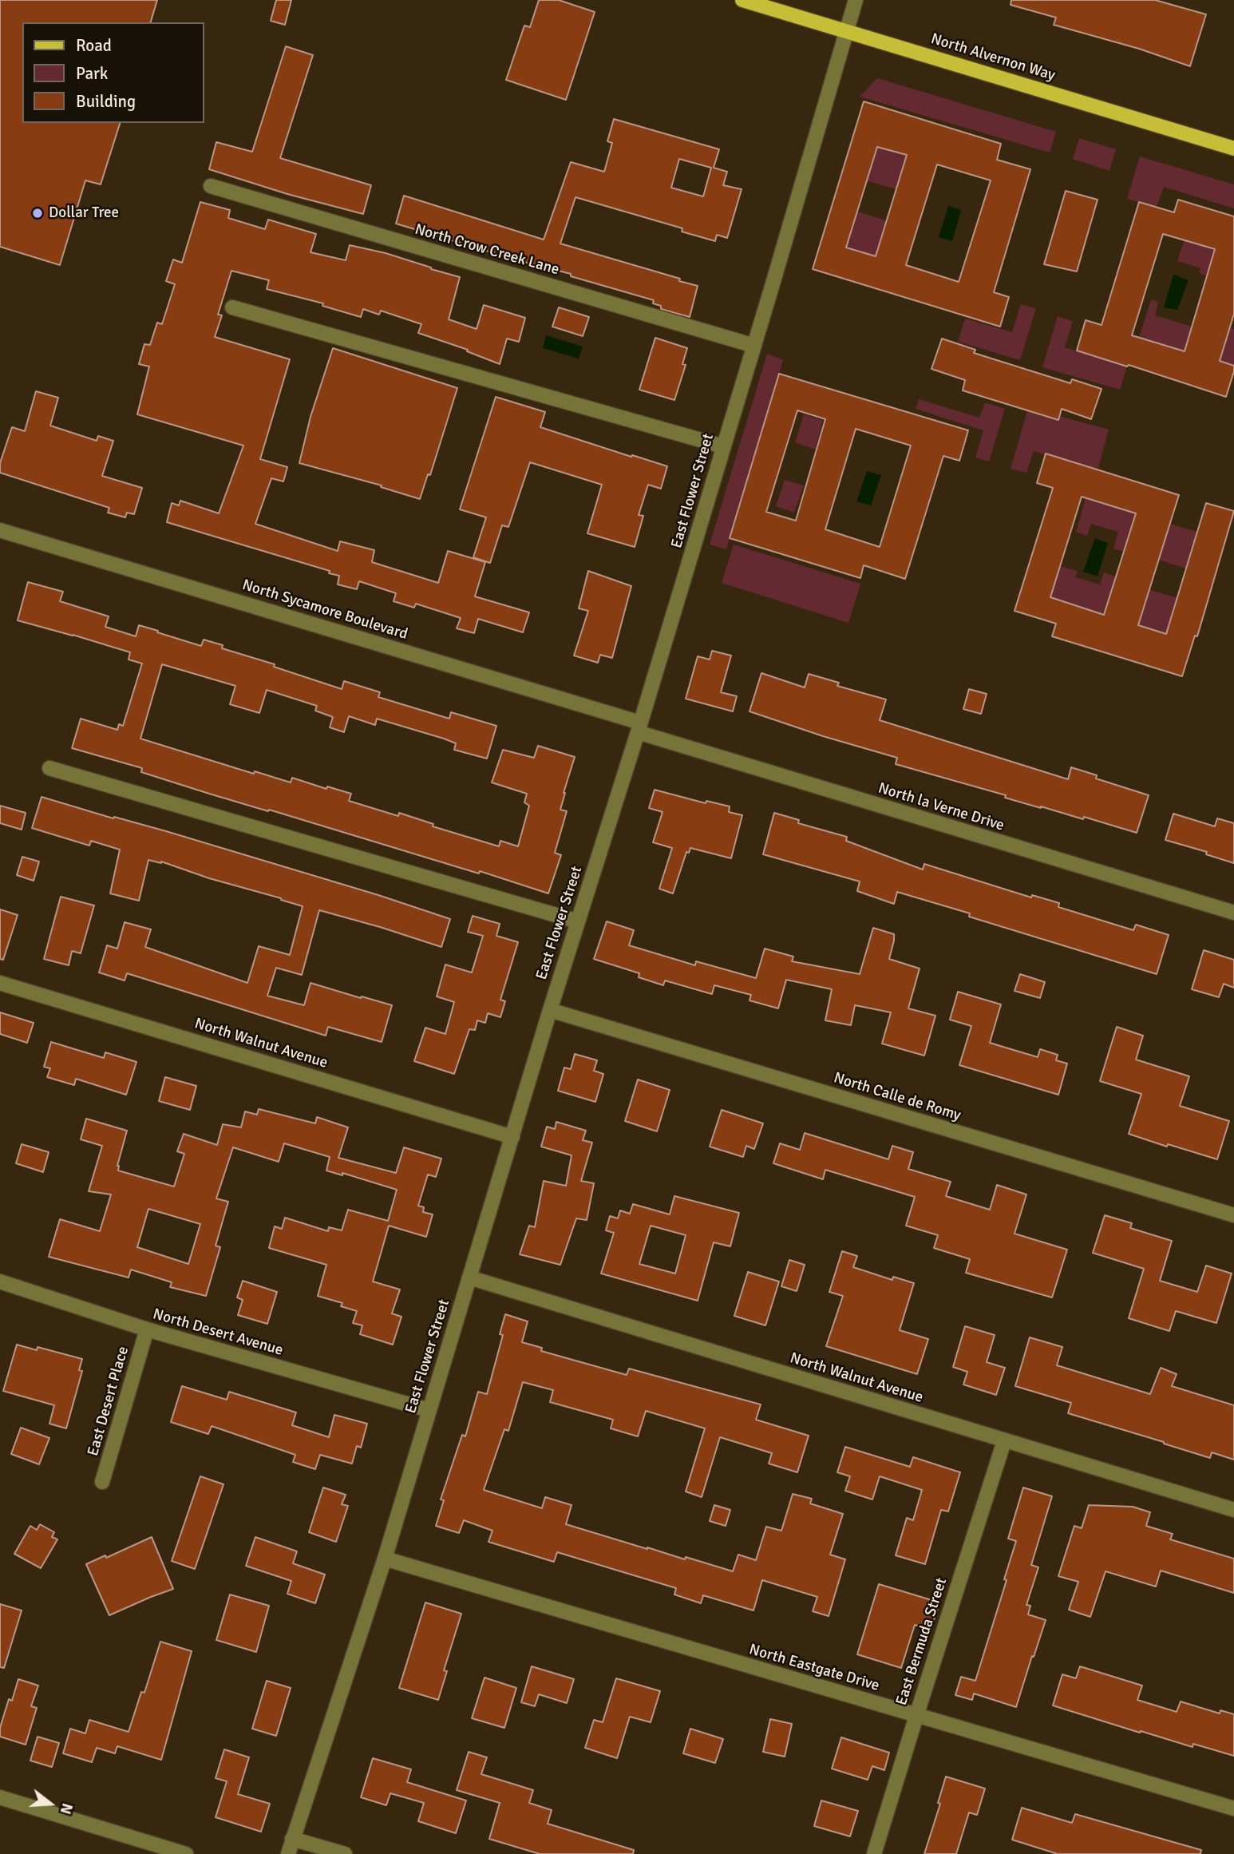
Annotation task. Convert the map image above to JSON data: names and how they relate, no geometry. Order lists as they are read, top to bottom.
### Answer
{
  "streets": {
    "main road": ["North Alvernon Way"],
    "street": [
      "North Crow Creek Lane",
      "East Flower Street",
      "North Sycamore Boulevard",
      "North la Verne Drive",
      "North Walnut Avenue",
      "North Calle de Romy",
      "North Desert Avenue",
      "East Desert Place",
      "East Bermuda Street",
      "North Eastgate Drive"
    ]
  },
  "crossings": [
    ["North Alvernon Way", "East Flower Street"],
    ["North Crow Creek Lane", "East Flower Street"],
    ["East Flower Street", "North Sycamore Boulevard"],
    ["East Flower Street", "North la Verne Drive"],
    ["East Flower Street", "North Walnut Avenue"],
    ["East Flower Street", "North Calle de Romy"],
    ["East Flower Street", "North Desert Avenue"],
    ["East Flower Street", "North Eastgate Drive"],
    ["North Sycamore Boulevard", "North la Verne Drive"],
    ["North Walnut Avenue", "East Bermuda Street"],
    ["North Desert Avenue", "East Desert Place"],
    ["East Bermuda Street", "North Eastgate Drive"]
  ],
  "places": ["Dollar Tree"],
  "legend": ["Road", "Park", "Building"],
  "north": "right"
}
